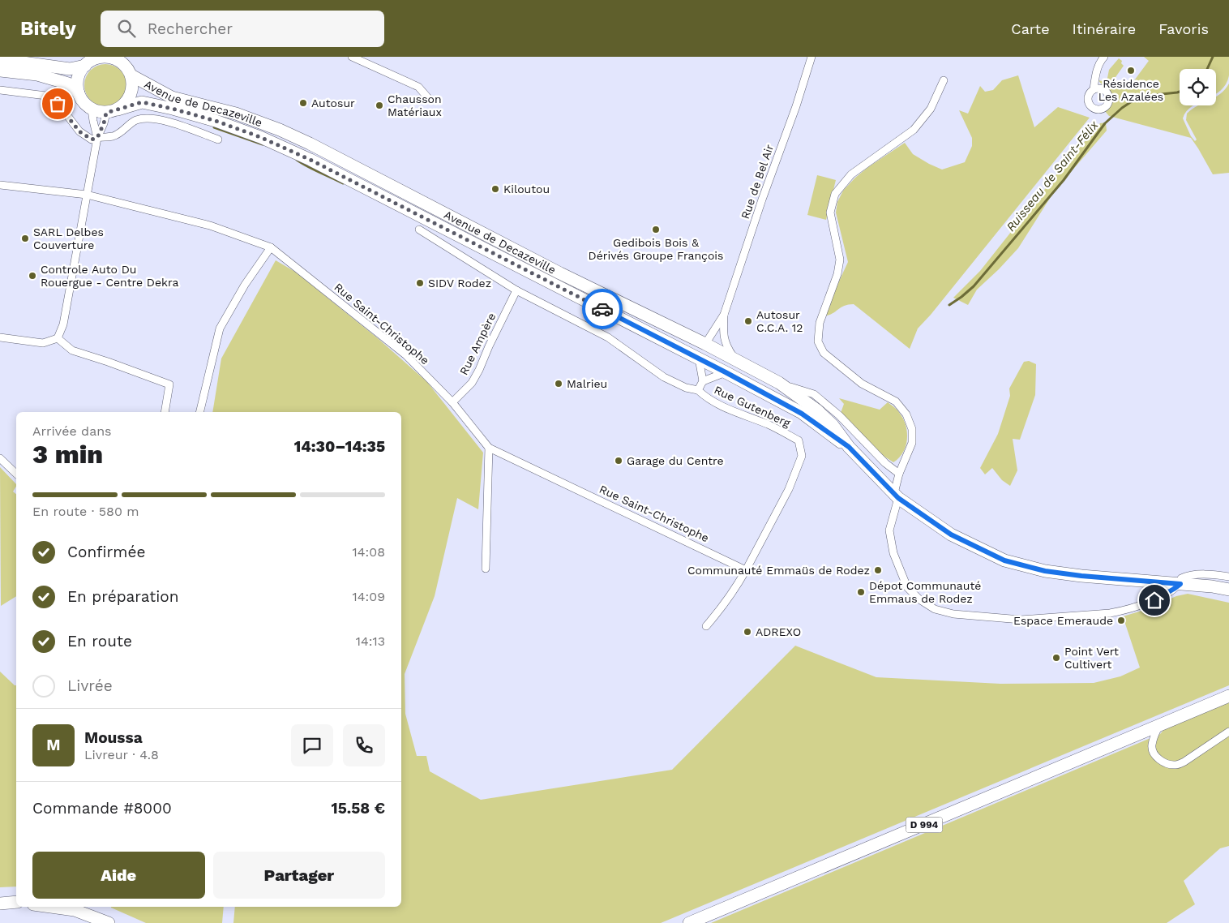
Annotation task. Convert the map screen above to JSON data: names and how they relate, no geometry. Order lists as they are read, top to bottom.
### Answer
{
  "streets": {
    "main road": ["Avenue de Decazeville", "D 994"],
    "street": [
      "Rue de Bel Air",
      "Rue Saint-Christophe",
      "Rue Ampère",
      "Rue Gutenberg"
    ]
  },
  "crossings": [
    ["Avenue de Decazeville", "Rue de Bel Air"],
    ["Rue Saint-Christophe", "Rue Ampère"],
    ["Rue Saint-Christophe", "Rue Gutenberg"],
    ["Rue Ampère", "Rue Gutenberg"]
  ],
  "water": ["Ruisseau de Saint-Félix"],
  "places": [
    "Résidence Les Azalées",
    "Autosur",
    "Chausson Matériaux",
    "Kiloutou",
    "Gedibois Bois & Dérivés Groupe François",
    "SARL Delbes Couverture",
    "Controle Auto Du Rouergue - Centre Dekra",
    "SIDV Rodez",
    "Autosur C.C.A. 12",
    "Malrieu",
    "Garage du Centre",
    "Communauté Emmaüs de Rodez",
    "Dépot Communauté Emmaus de Rodez",
    "Espace Emeraude",
    "ADREXO",
    "Point Vert Cultivert"
  ],
  "page": {
    "header": "Bitely",
    "search": "Rechercher",
    "nav": ["Carte", "Itinéraire", "Favoris"],
    "heading": ["3 min", "Arrivée dans", "14:30–14:35"],
    "panel": [
      "Moussa",
      "Livreur · 4.8",
      "Commande #8000",
      "15.58 €"
    ],
    "bar": "En route · 580 m",
    "list": [
      ["Confirmée", "14:08"],
      ["En préparation", "14:09"],
      ["En route", "14:13"],
      "Livrée"
    ],
    "round": "M",
    "buttons": ["Aide", "Partager"]
  }
}
